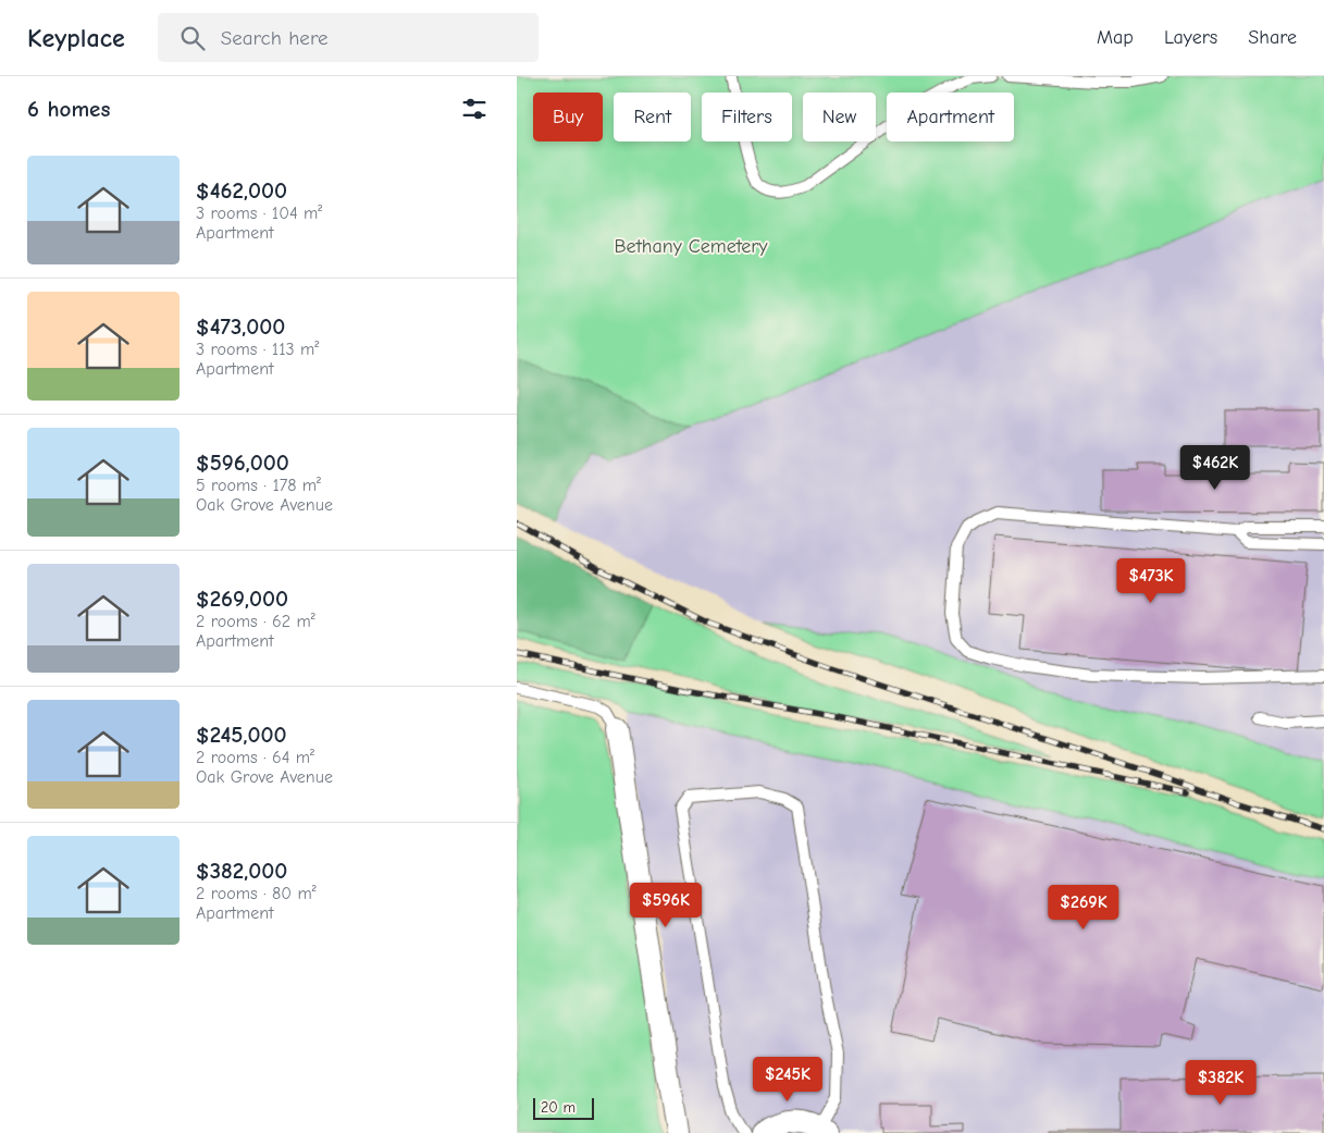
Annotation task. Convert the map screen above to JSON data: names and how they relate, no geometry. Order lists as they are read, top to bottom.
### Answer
{
  "parks": ["Bethany Cemetery"],
  "scale_bar": "20 m",
  "page": {
    "header": "Keyplace",
    "search": "Search here",
    "nav": ["Map", "Layers", "Share"],
    "heading": "6 homes",
    "chip": [
      "Buy",
      "Rent",
      "Filters",
      "New",
      "Apartment"
    ],
    "list": [
      {
        "name": "$462,000",
        "note": "3 rooms · 104 m² · Apartment"
      },
      {
        "name": "$473,000",
        "note": "3 rooms · 113 m² · Apartment"
      },
      {
        "name": "$596,000",
        "note": "5 rooms · 178 m² · Oak Grove Avenue"
      },
      {
        "name": "$269,000",
        "note": "2 rooms · 62 m² · Apartment"
      },
      {
        "name": "$245,000",
        "note": "2 rooms · 64 m² · Oak Grove Avenue"
      },
      {
        "name": "$382,000",
        "note": "2 rooms · 80 m² · Apartment"
      }
    ],
    "price": [
      "$462K",
      "$473K",
      "$596K",
      "$269K",
      "$245K",
      "$382K"
    ],
    "scale": "20 m"
  }
}
